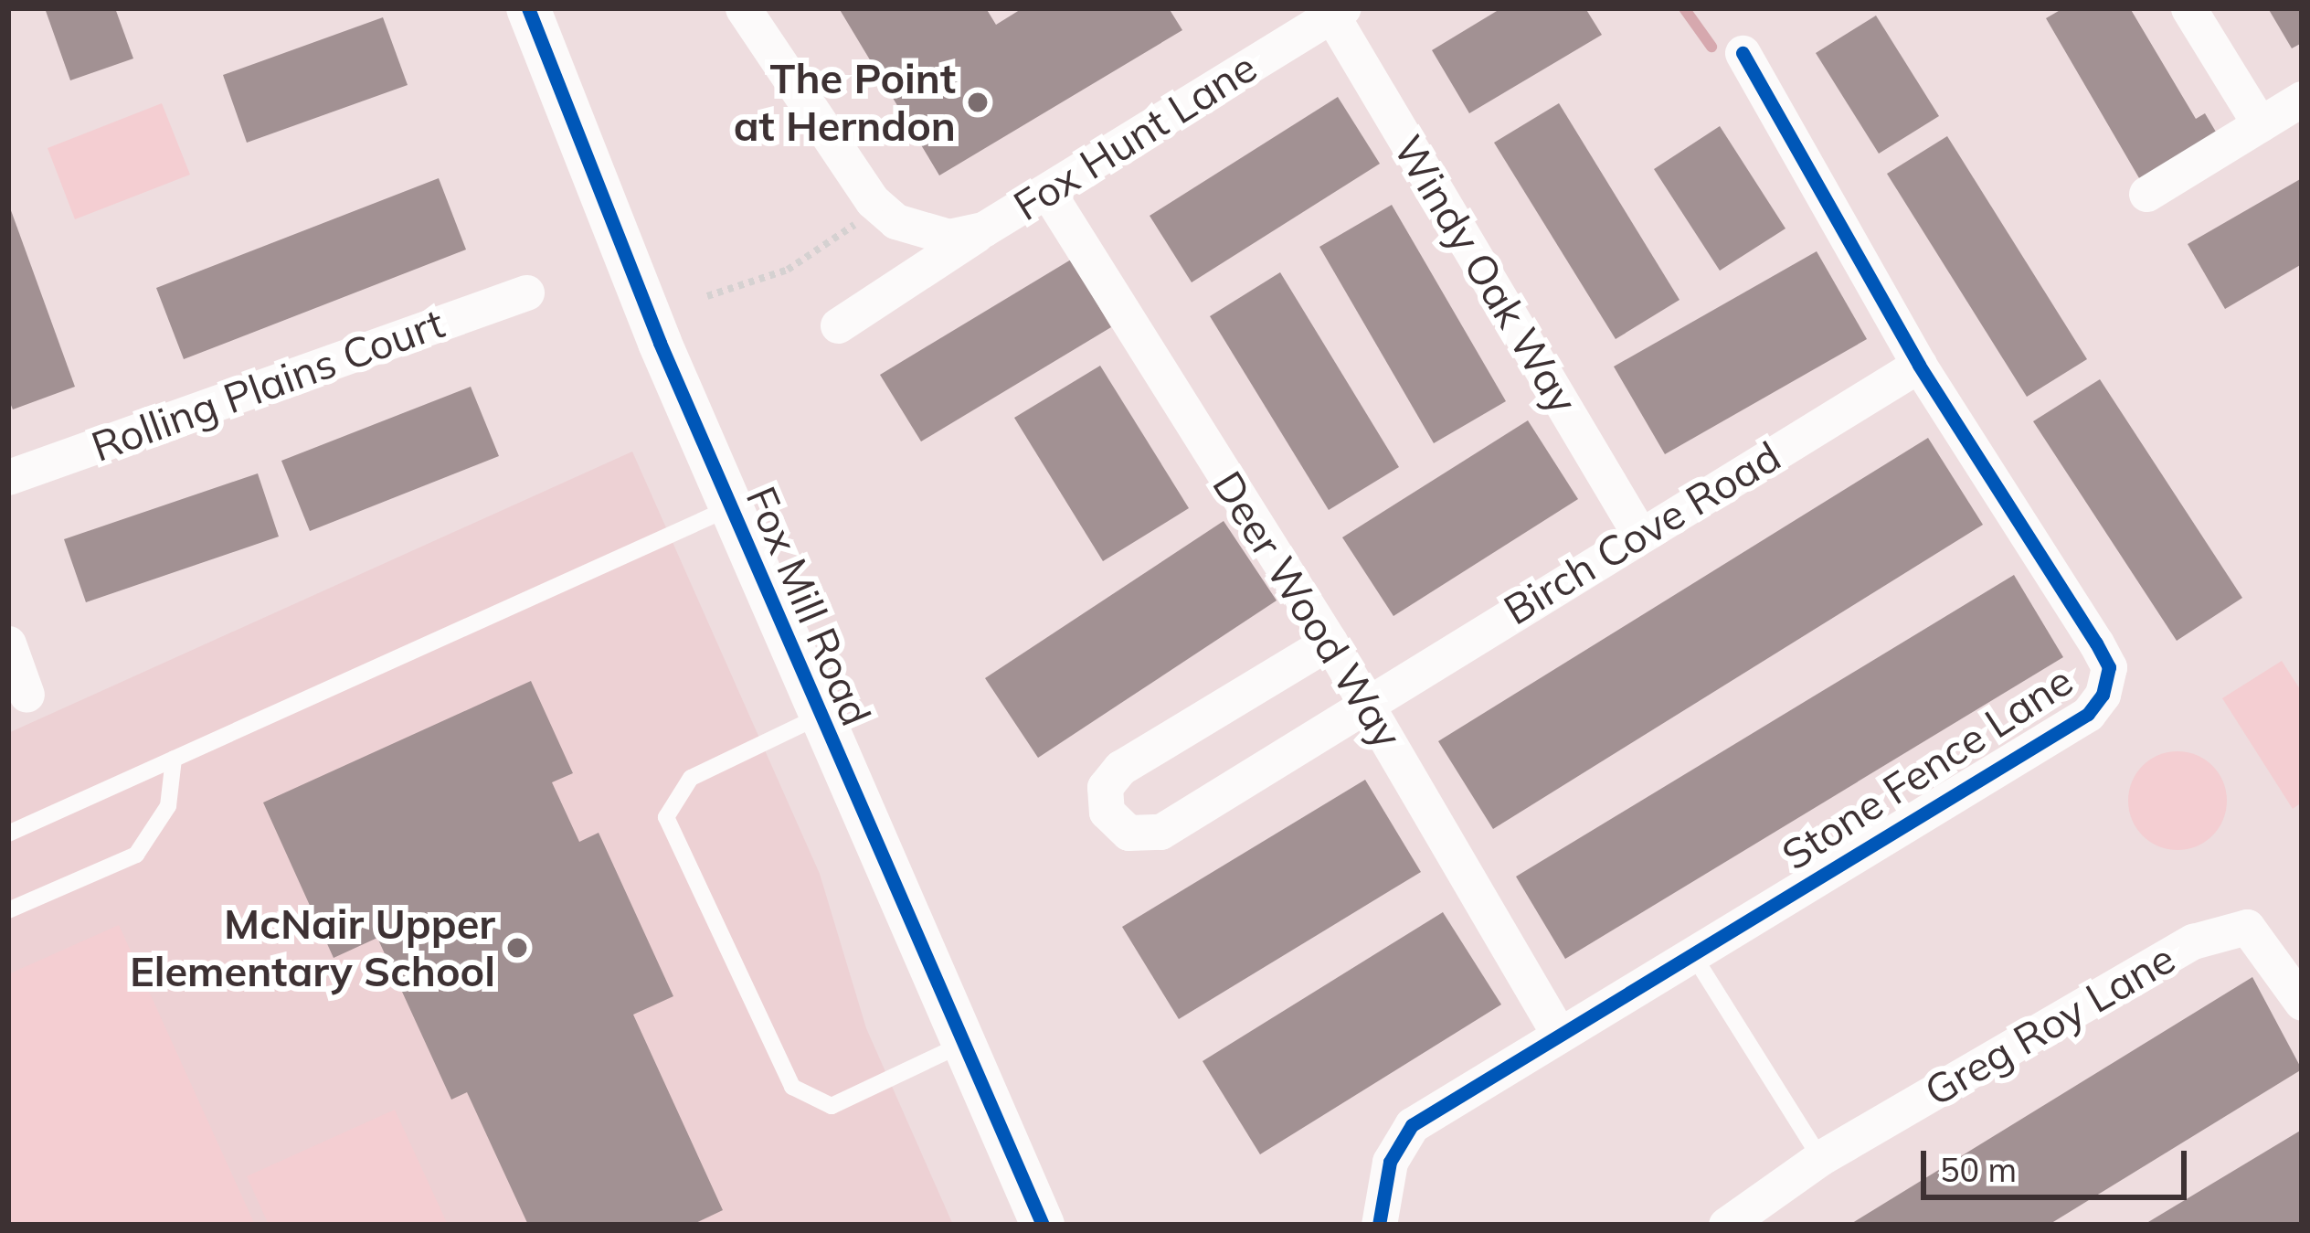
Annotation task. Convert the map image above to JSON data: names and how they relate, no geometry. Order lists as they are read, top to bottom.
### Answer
{
  "streets": {
    "street": [
      "Fox Hunt Lane",
      "Windy Oak Way",
      "Rolling Plains Court",
      "Birch Cove Road",
      "Fox Mill Road",
      "Deer Wood Way",
      "Stone Fence Lane",
      "Greg Roy Lane"
    ]
  },
  "crossings": [
    ["Fox Hunt Lane", "Windy Oak Way"],
    ["Fox Hunt Lane", "Deer Wood Way"],
    ["Windy Oak Way", "Birch Cove Road"],
    ["Birch Cove Road", "Deer Wood Way"],
    ["Birch Cove Road", "Stone Fence Lane"],
    ["Deer Wood Way", "Stone Fence Lane"]
  ],
  "places": ["The Point at Herndon", "McNair Upper Elementary School"],
  "scale_bar": "50 m"
}
